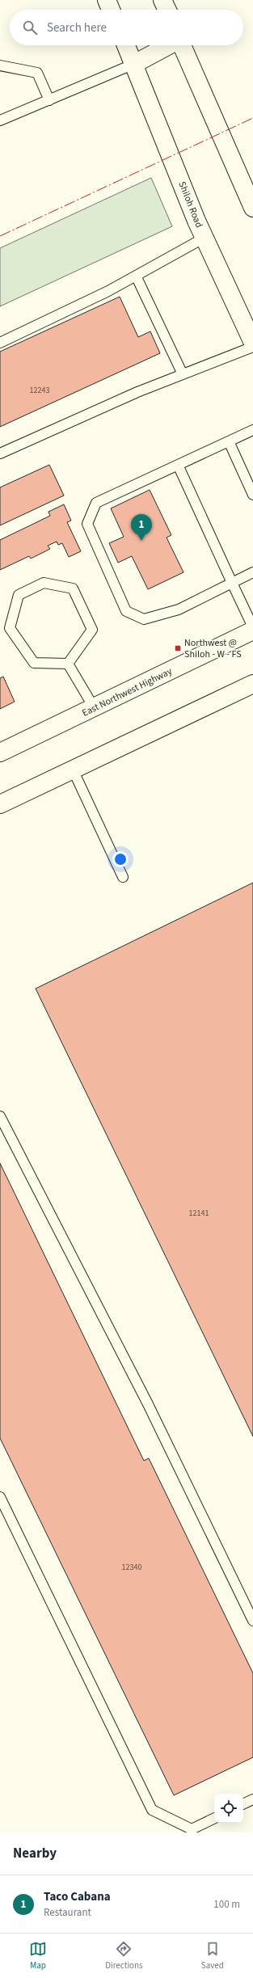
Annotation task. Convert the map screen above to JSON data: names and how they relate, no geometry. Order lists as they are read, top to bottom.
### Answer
{
  "streets": {
    "main road": ["Shiloh Road", "East Northwest Highway"]
  },
  "places": {
    "transit": ["Northwest @ Shiloh - W - FS"]
  },
  "house_numbers": ["12243", "12141", "12340"],
  "page": {
    "search": "Search here",
    "pins": "1",
    "heading": "Nearby",
    "list": [
      {
        "mark": "1",
        "name": "Taco Cabana",
        "note": "Restaurant",
        "value": "100 m"
      }
    ],
    "nav": ["Map", "Directions", "Saved"]
  }
}
